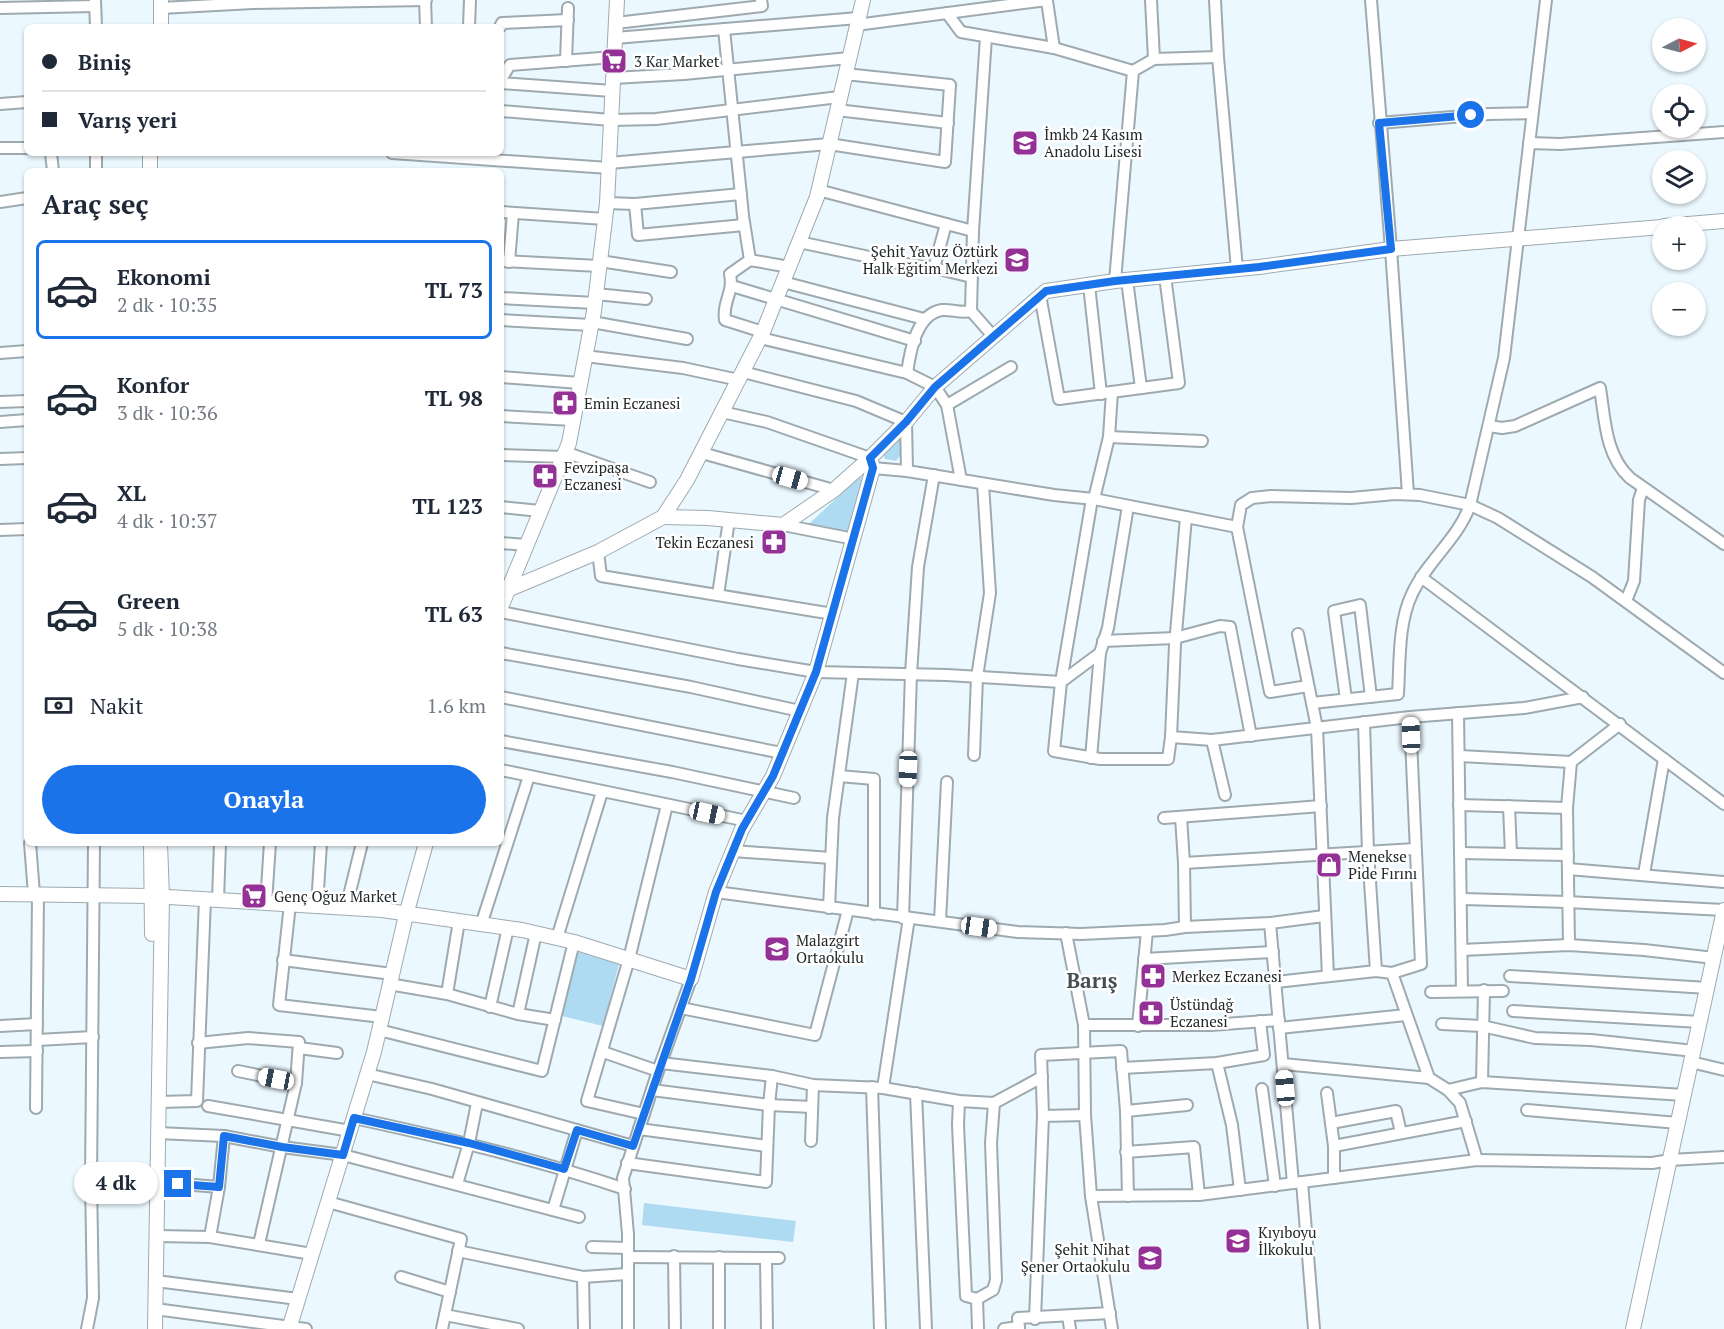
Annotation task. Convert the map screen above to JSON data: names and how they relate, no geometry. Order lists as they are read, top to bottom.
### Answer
{
  "districts": ["Barış"],
  "places": {
    "supermarket": ["3 Kar Market", "Genç Oğuz Market"],
    "school or university": [
      "İmkb 24 Kasım Anadolu Lisesi",
      "Şehit Yavuz Öztürk Halk Eğitim Merkezi",
      "Malazgirt Ortaokulu",
      "Kıyıboyu İlkokulu",
      "Şehit Nihat Şener Ortaokulu"
    ],
    "pharmacy": [
      "Emin Eczanesi",
      "Fevzipaşa Eczanesi",
      "Tekin Eczanesi",
      "Merkez Eczanesi",
      "Üstündağ Eczanesi"
    ],
    "shop": ["Menekse Pide Fırını"]
  },
  "north": "right",
  "page": {
    "map_buttons": ["+", "−"],
    "banner": ["Biniş", "Varış yeri"],
    "heading": "Araç seç",
    "list": [
      {
        "name": "Ekonomi",
        "note": "2 dk · 10:35",
        "value": "TL 73"
      },
      {
        "name": "Konfor",
        "note": "3 dk · 10:36",
        "value": "TL 98"
      },
      {
        "name": "XL",
        "note": "4 dk · 10:37",
        "value": "TL 123"
      },
      {
        "name": "Green",
        "note": "5 dk · 10:38",
        "value": "TL 63"
      }
    ],
    "pay": ["Nakit", "1.6 km"],
    "buttons": "Onayla",
    "bubble": "4 dk"
  }
}
